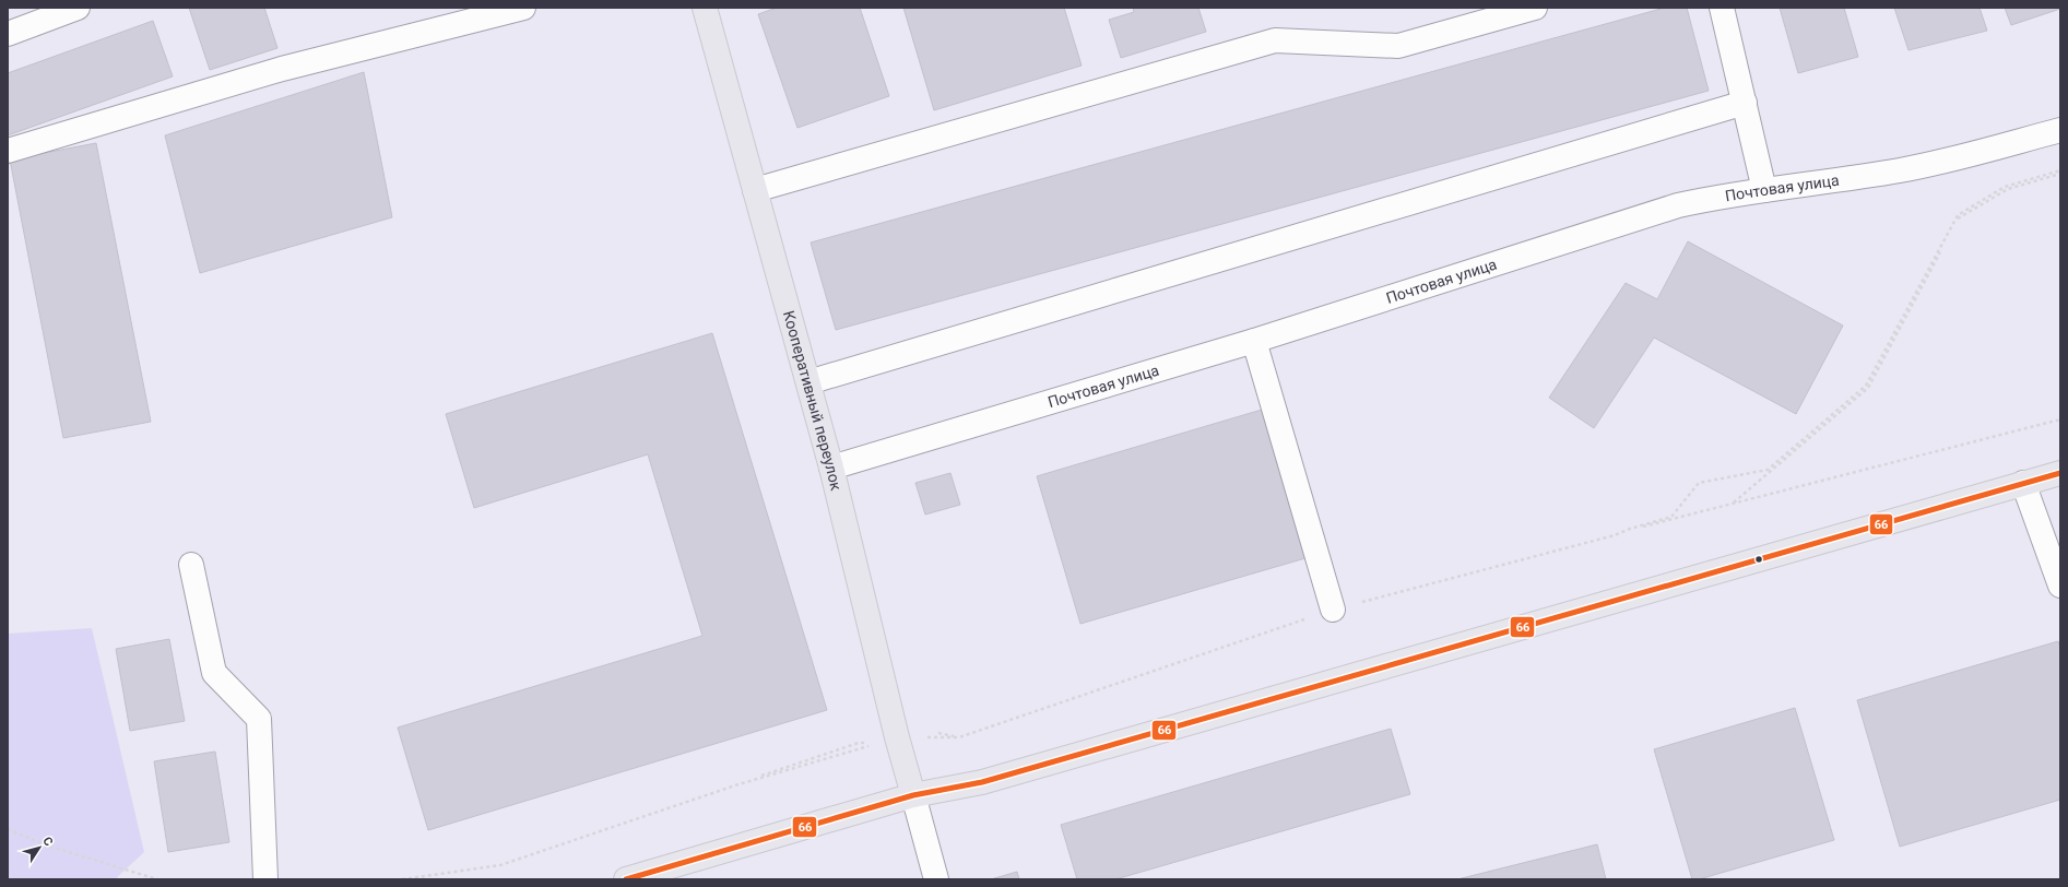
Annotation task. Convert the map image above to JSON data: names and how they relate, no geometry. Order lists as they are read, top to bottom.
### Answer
{
  "streets": {
    "main road": ["Кооперативный переулок"],
    "street": ["Почтовая улица"]
  },
  "crossings": [
    ["Почтовая улица", "Кооперативный переулок"]
  ],
  "lines": ["transit line 66"],
  "north": "top right"
}
